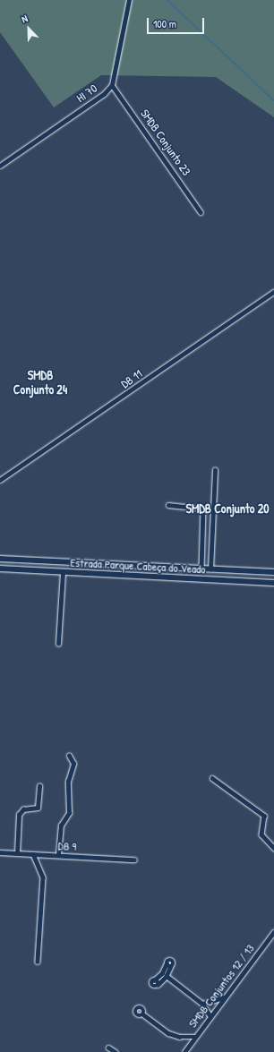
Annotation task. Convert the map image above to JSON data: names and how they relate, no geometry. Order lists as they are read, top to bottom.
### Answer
{
  "streets": {
    "main road": ["Estrada Parque Cabeça do Veado"],
    "street": [
      "HI 70",
      "SMDB Conjunto 23",
      "DB 11",
      "DB 9",
      "SMDB Conjuntos 12 / 13"
    ]
  },
  "crossings": [
    ["HI 70", "SMDB Conjunto 23"]
  ],
  "districts": ["SMDB Conjunto 24", "SMDB Conjunto 20"],
  "scale_bar": "100 m",
  "north": "top left"
}
